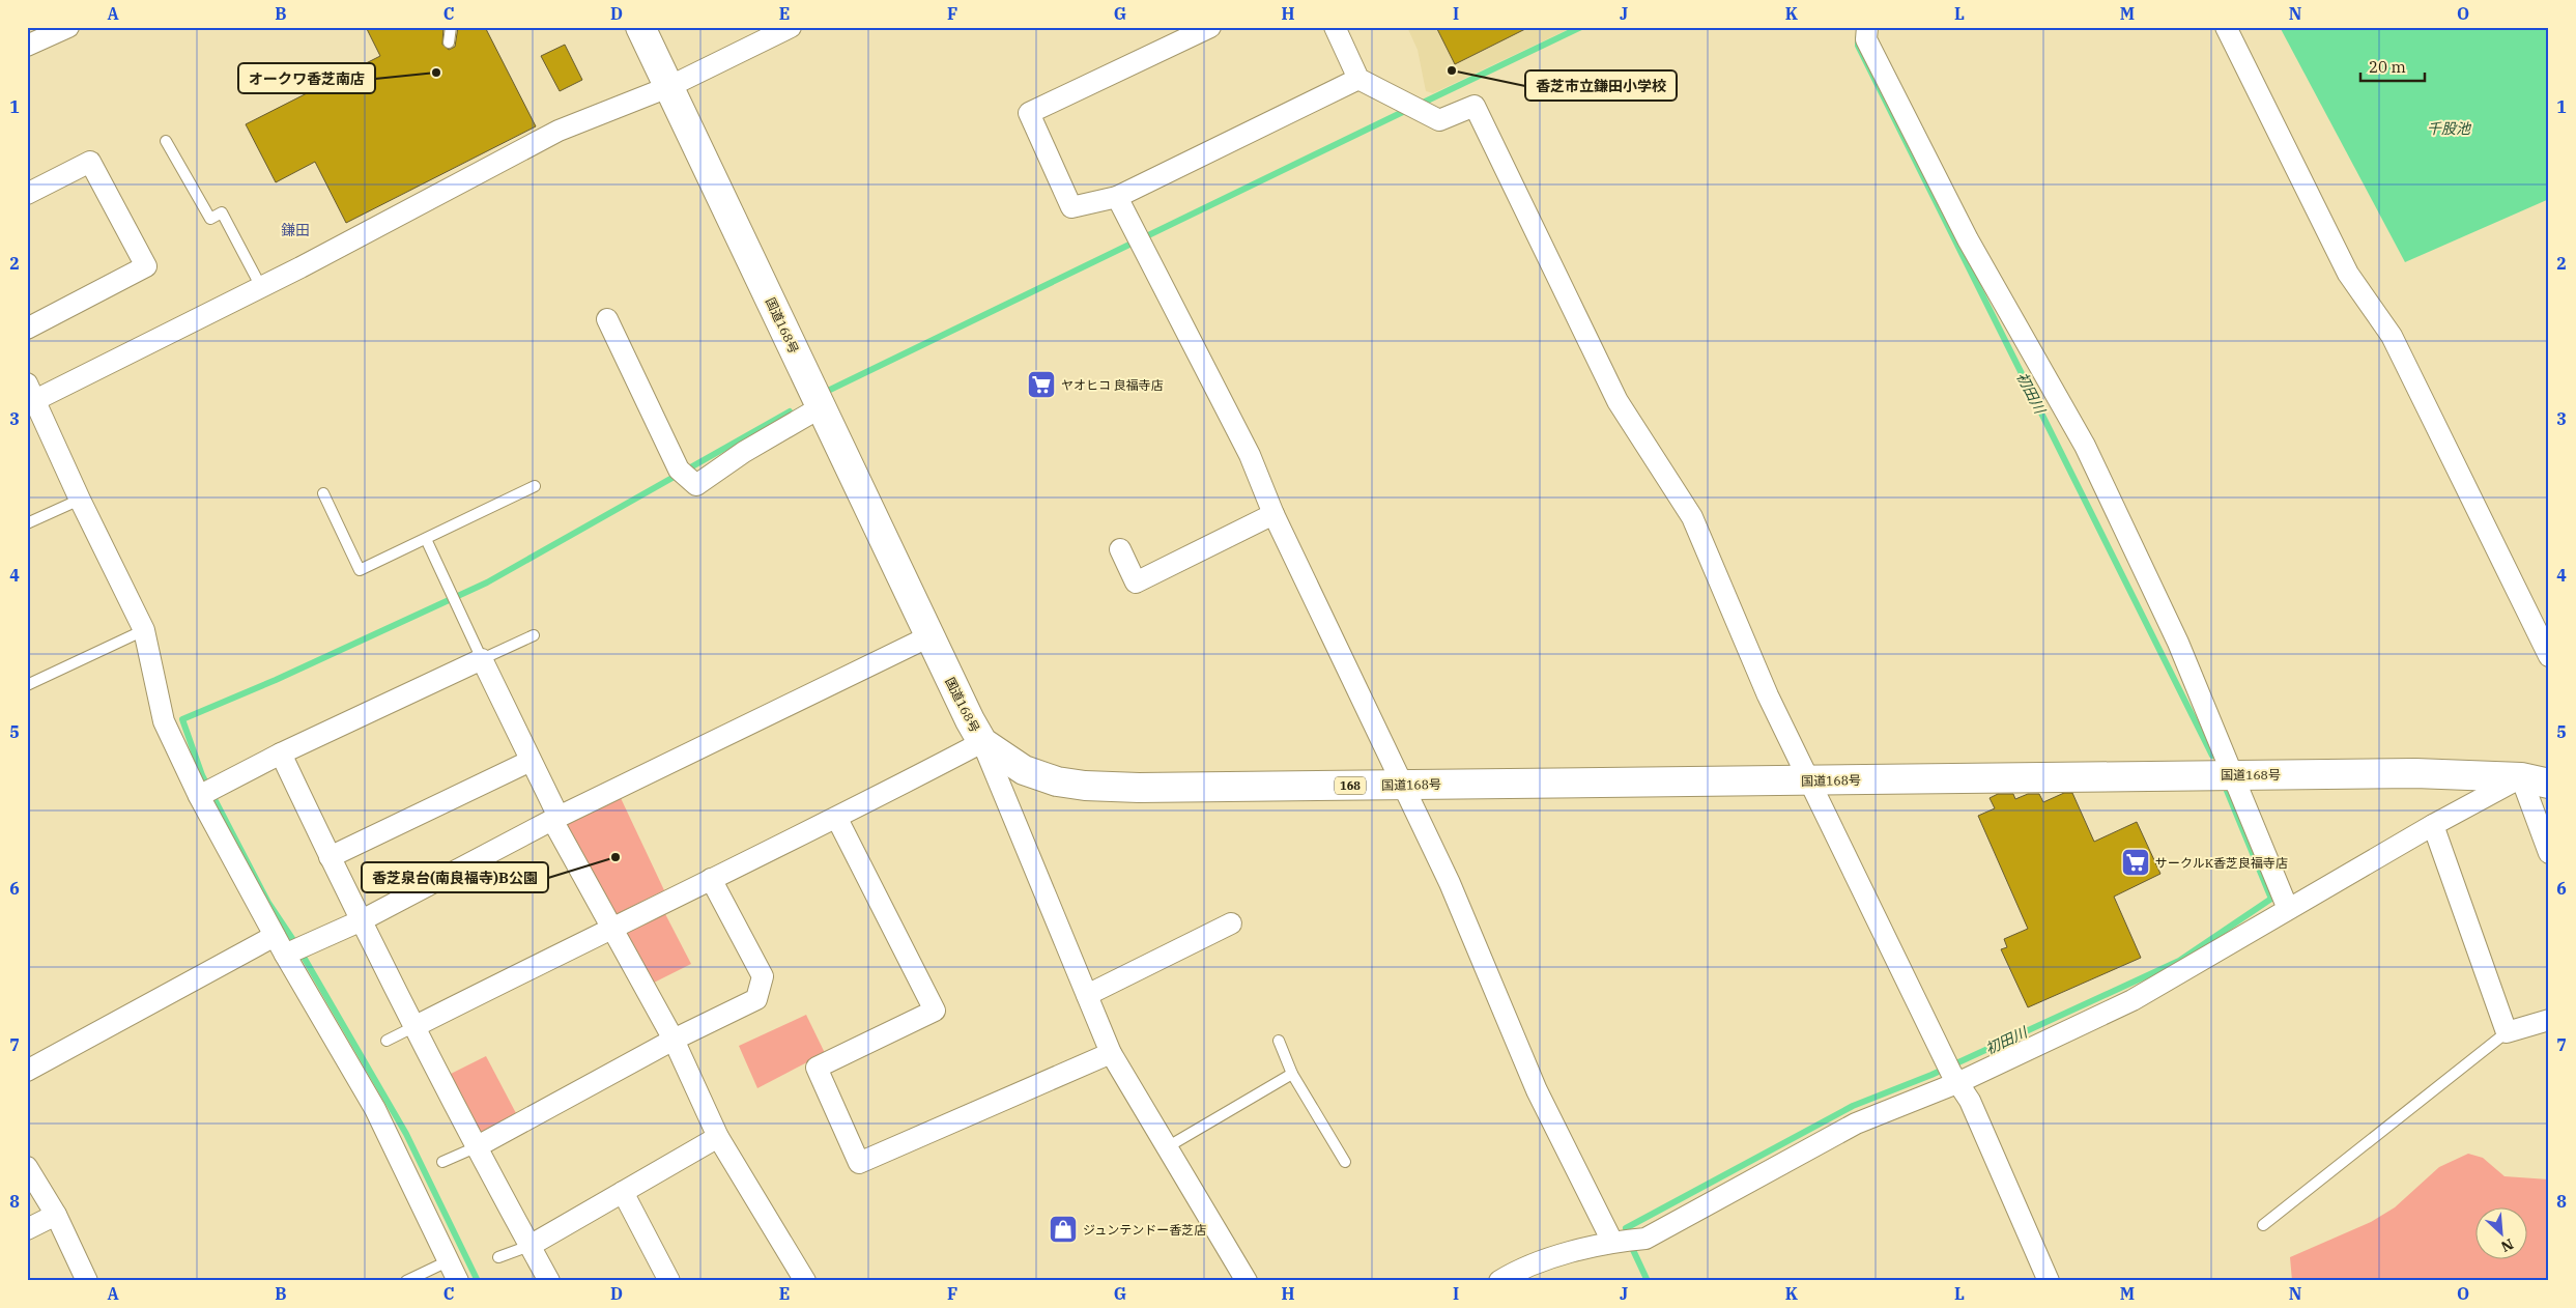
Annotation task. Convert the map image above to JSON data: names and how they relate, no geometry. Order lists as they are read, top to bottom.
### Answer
{
  "streets": {
    "highway": ["国道168号", "168"]
  },
  "districts": ["鎌田"],
  "water": ["千股池", "初田川"],
  "places": {
    "other": ["香芝市立鎌田小学校", "オークワ香芝南店", "香芝泉台(南良福寺)B公園"],
    "supermarket": ["ヤオヒコ 良福寺店", "サークルK香芝良福寺店"],
    "shop": ["ジュンテンドー香芝店"]
  },
  "scale_bar": "20 m",
  "north": "bottom right",
  "grid": {
    "columns": [
      "A",
      "B",
      "C",
      "D",
      "E",
      "F",
      "G",
      "H",
      "I",
      "J",
      "K",
      "L",
      "M",
      "N",
      "O"
    ],
    "rows": [
      "1",
      "2",
      "3",
      "4",
      "5",
      "6",
      "7",
      "8"
    ]
  }
}
